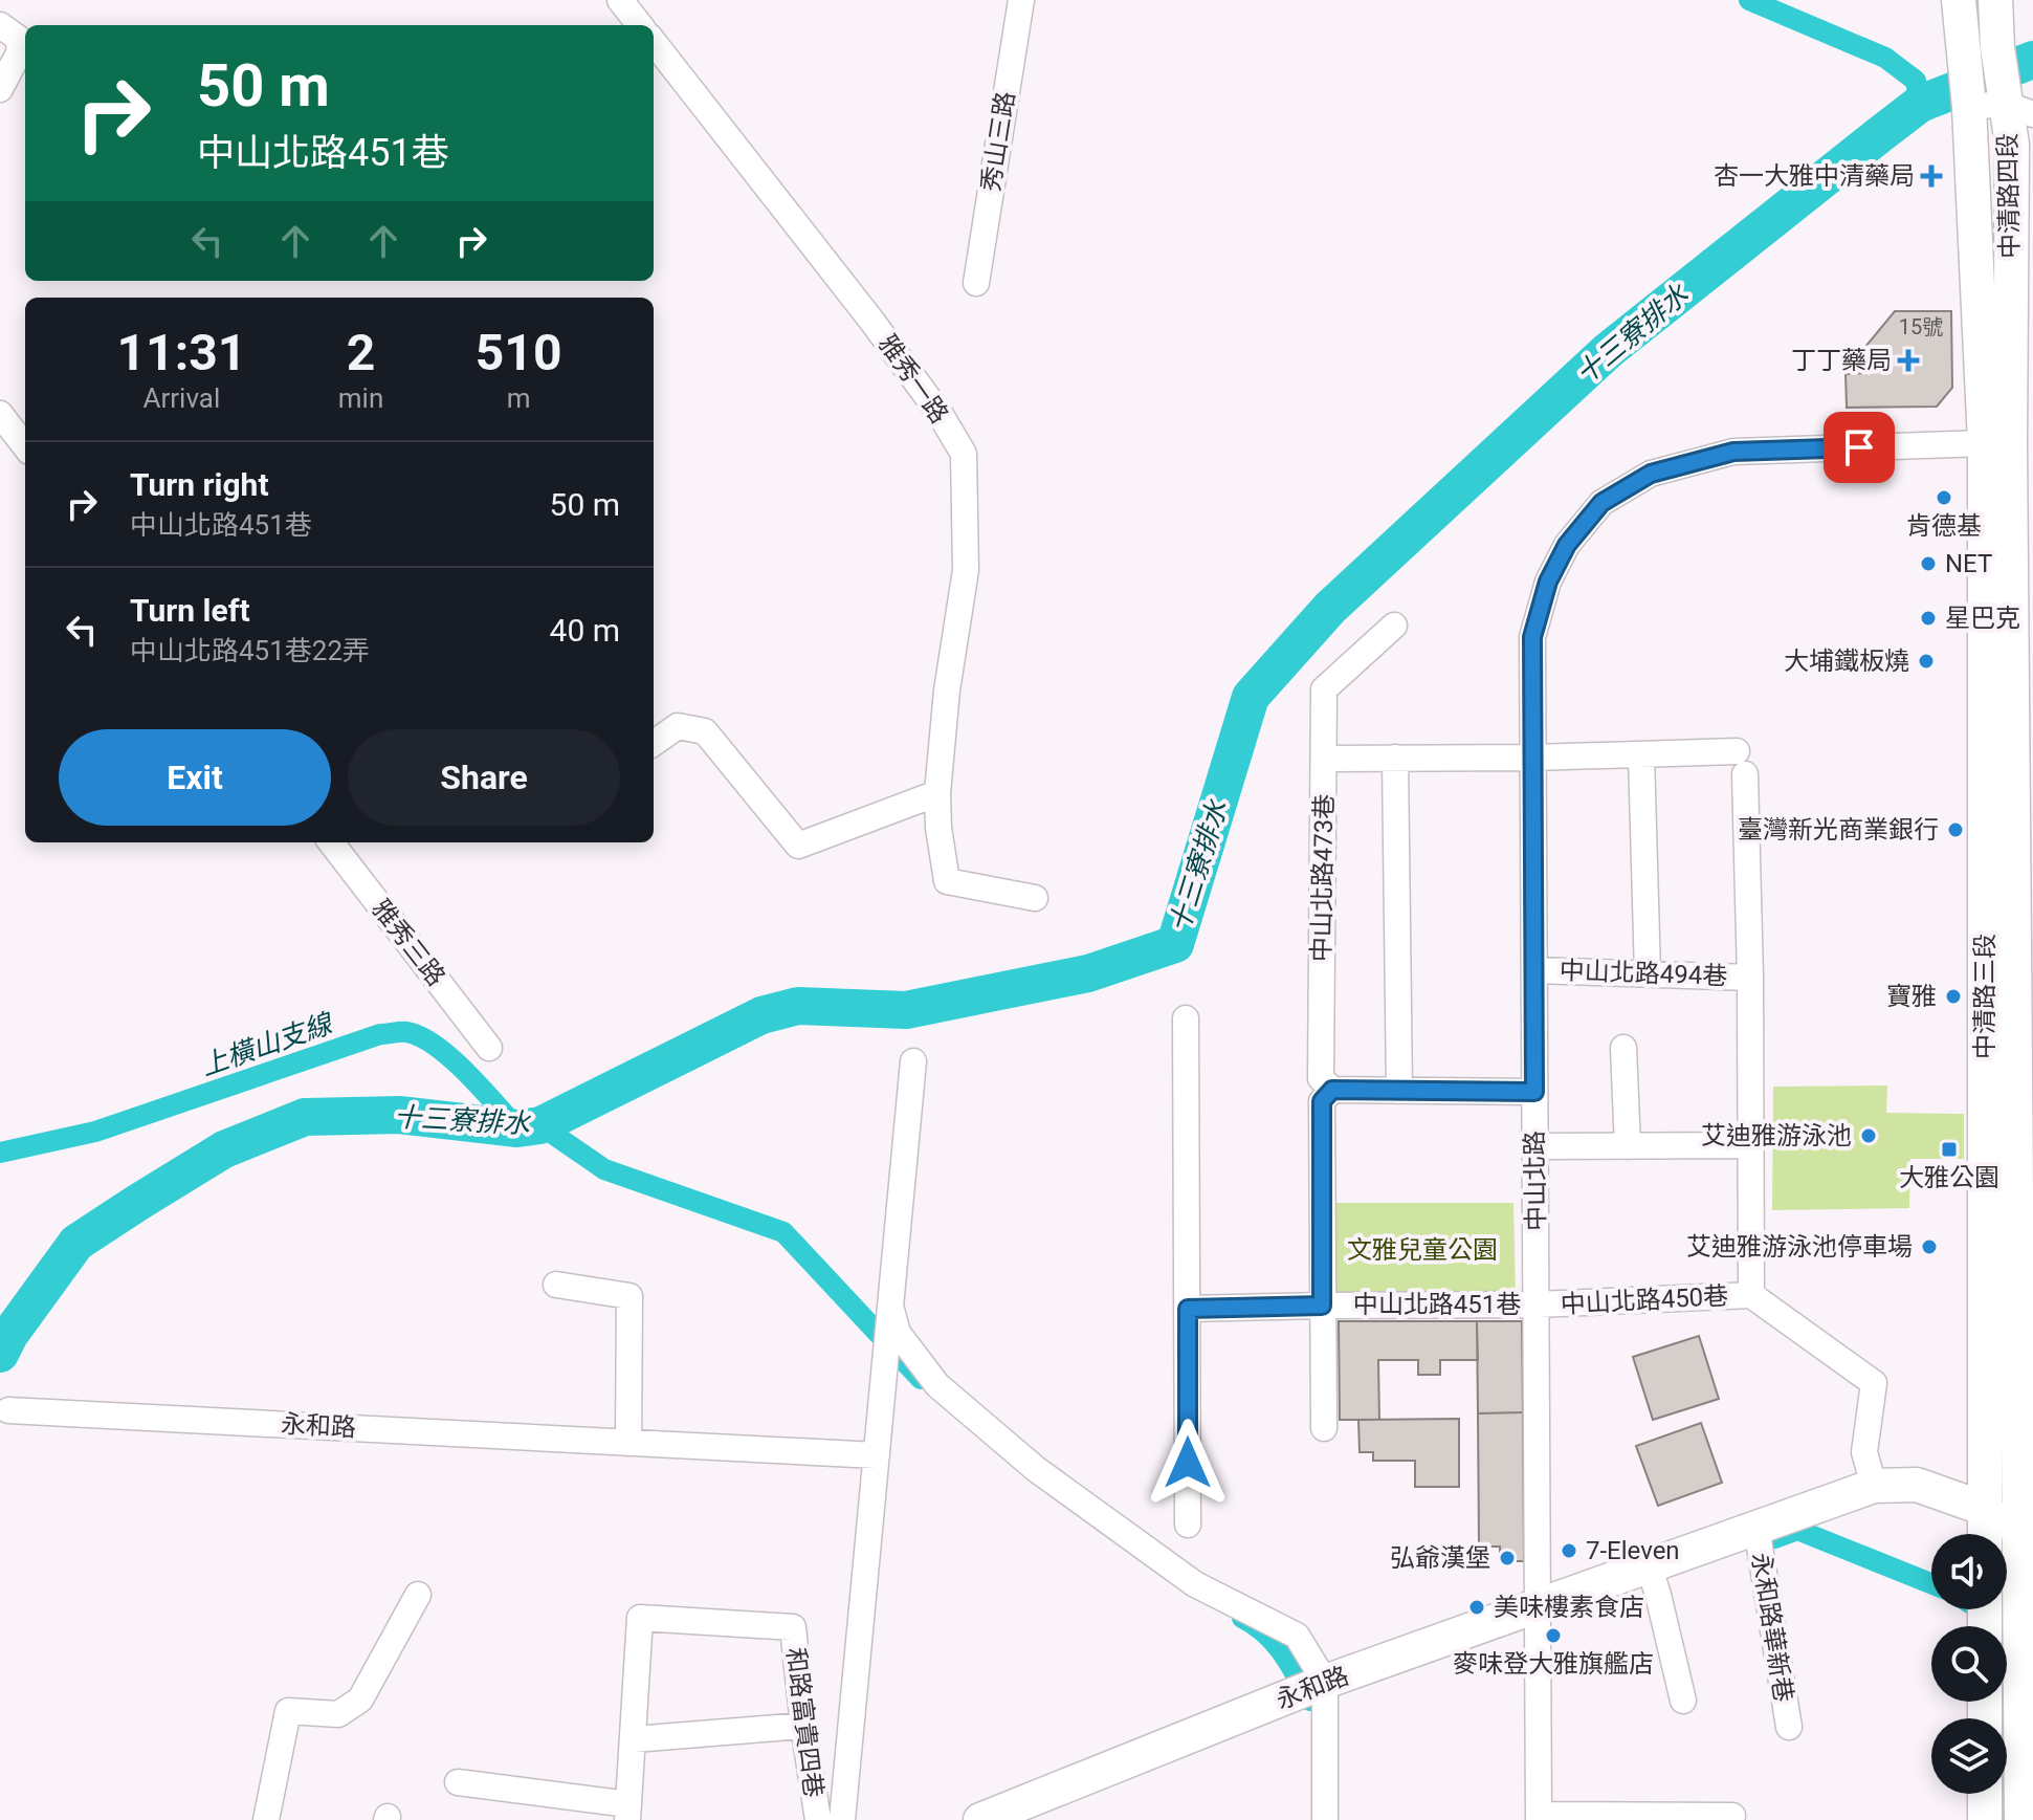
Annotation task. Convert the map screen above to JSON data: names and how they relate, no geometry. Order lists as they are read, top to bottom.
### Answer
{
  "streets": {
    "main road": ["中清路四段", "中清路三段", "永和路"],
    "street": [
      "秀山三路",
      "雅秀一路",
      "中山北路473巷",
      "雅秀三路",
      "中山北路494巷",
      "中山北路",
      "中山北路450巷",
      "中山北路451巷",
      "永和路華新巷",
      "和路富貴四巷"
    ]
  },
  "crossings": [
    ["中清路四段", "中清路三段"],
    ["中清路四段", "中山北路"],
    ["中山北路494巷", "中山北路"],
    ["中清路三段", "中山北路"],
    ["中清路三段", "永和路"],
    ["中山北路", "中山北路450巷"],
    ["中山北路", "中山北路451巷"],
    ["中山北路", "永和路"],
    ["中山北路450巷", "中山北路451巷"],
    ["永和路", "永和路華新巷"]
  ],
  "water": ["十三寮排水", "上橫山支線"],
  "parks": ["文雅兒童公園"],
  "places": {
    "health": ["杏一大雅中清藥局", "丁丁藥局"],
    "other": [
      "肯德基",
      "NET",
      "星巴克",
      "大埔鐵板燒",
      "臺灣新光商業銀行",
      "寶雅",
      "艾迪雅游泳池",
      "艾迪雅游泳池停車場",
      "7-Eleven",
      "弘爺漢堡",
      "美味樓素食店",
      "麥味登大雅旗艦店"
    ],
    "transit": ["大雅公園"]
  },
  "house_numbers": ["15號"],
  "page": {
    "turn": ["50 m", "中山北路451巷"],
    "eta": [
      "11:31",
      "Arrival",
      "2",
      "min",
      "510",
      "m"
    ],
    "list": [
      {
        "name": "Turn right",
        "note": "中山北路451巷",
        "value": "50 m"
      },
      {
        "name": "Turn left",
        "note": "中山北路451巷22弄",
        "value": "40 m"
      }
    ],
    "buttons": ["Exit", "Share"]
  }
}
